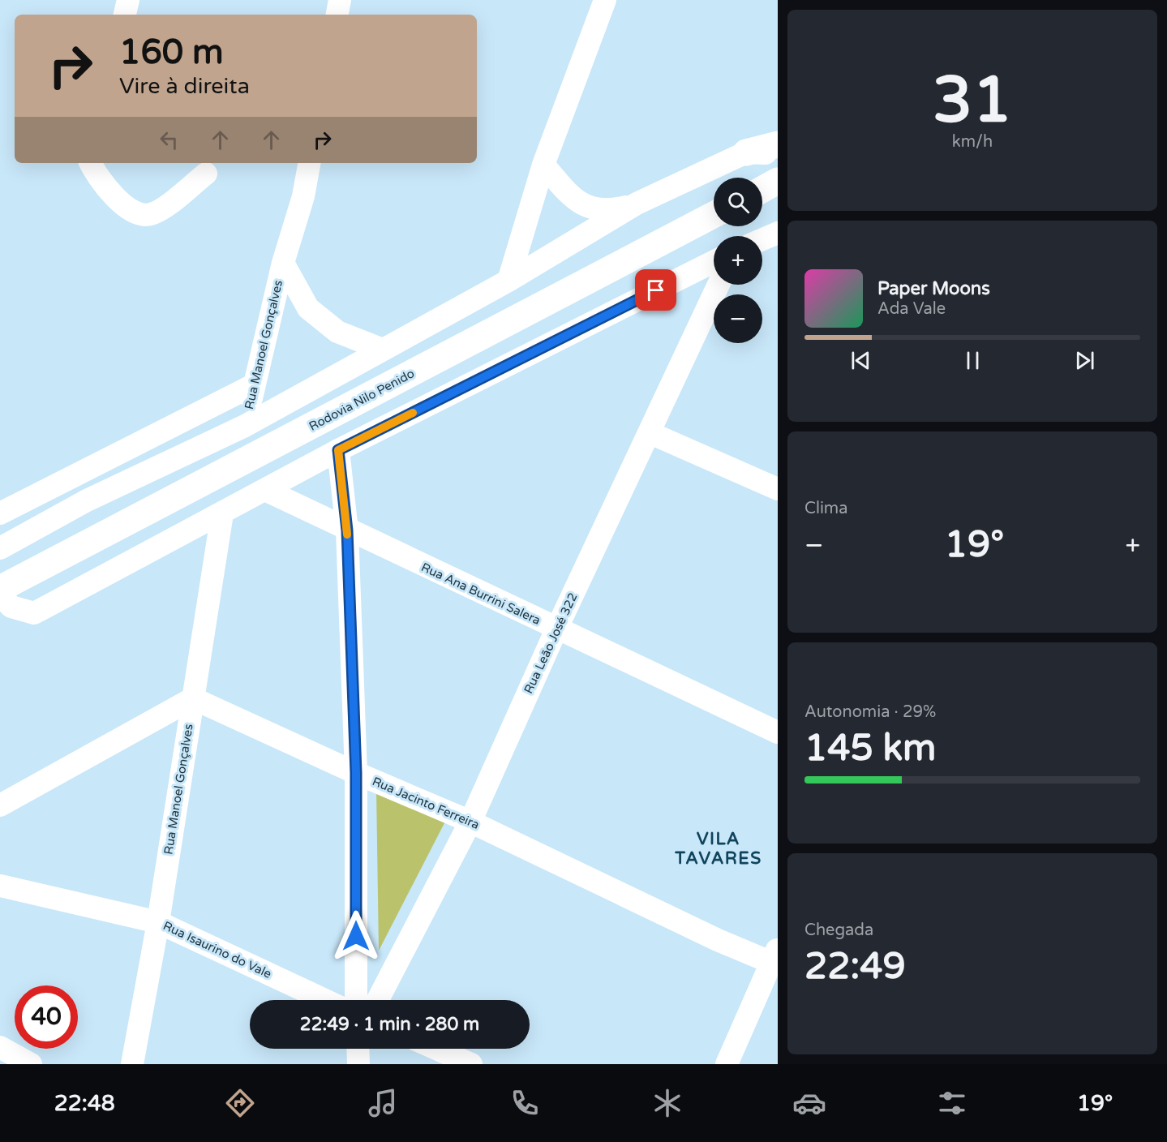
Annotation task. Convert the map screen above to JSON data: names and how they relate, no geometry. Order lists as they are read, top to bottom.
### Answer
{
  "streets": {
    "main road": ["Rodovia Nilo Penido"],
    "street": [
      "Rua Manoel Gonçalves",
      "Rua Ana Burrini Salera",
      "Rua Leão José 322",
      "Rua Jacinto Ferreira",
      "Rua Isaurino do Vale"
    ]
  },
  "crossings": [
    ["Rua Manoel Gonçalves", "Rua Jacinto Ferreira"],
    ["Rua Manoel Gonçalves", "Rua Isaurino do Vale"],
    ["Rua Ana Burrini Salera", "Rua Leão José 322"],
    ["Rua Leão José 322", "Rua Jacinto Ferreira"]
  ],
  "districts": ["VILA TAVARES"],
  "page": {
    "tile": [
      ["31", "km/h"],
      "Clima",
      ["Autonomia · 29%", "145 km"],
      ["Chegada", "22:49"]
    ],
    "turn": ["160 m", "Vire à direita"],
    "map_buttons": ["+", "−"],
    "song": ["Paper Moons", "Ada Vale"],
    "heat": ["−", "19°", "+"],
    "limit": "40",
    "trip": "22:49 · 1 min · 280 m",
    "tabs": ["22:48", "19°"]
  }
}
